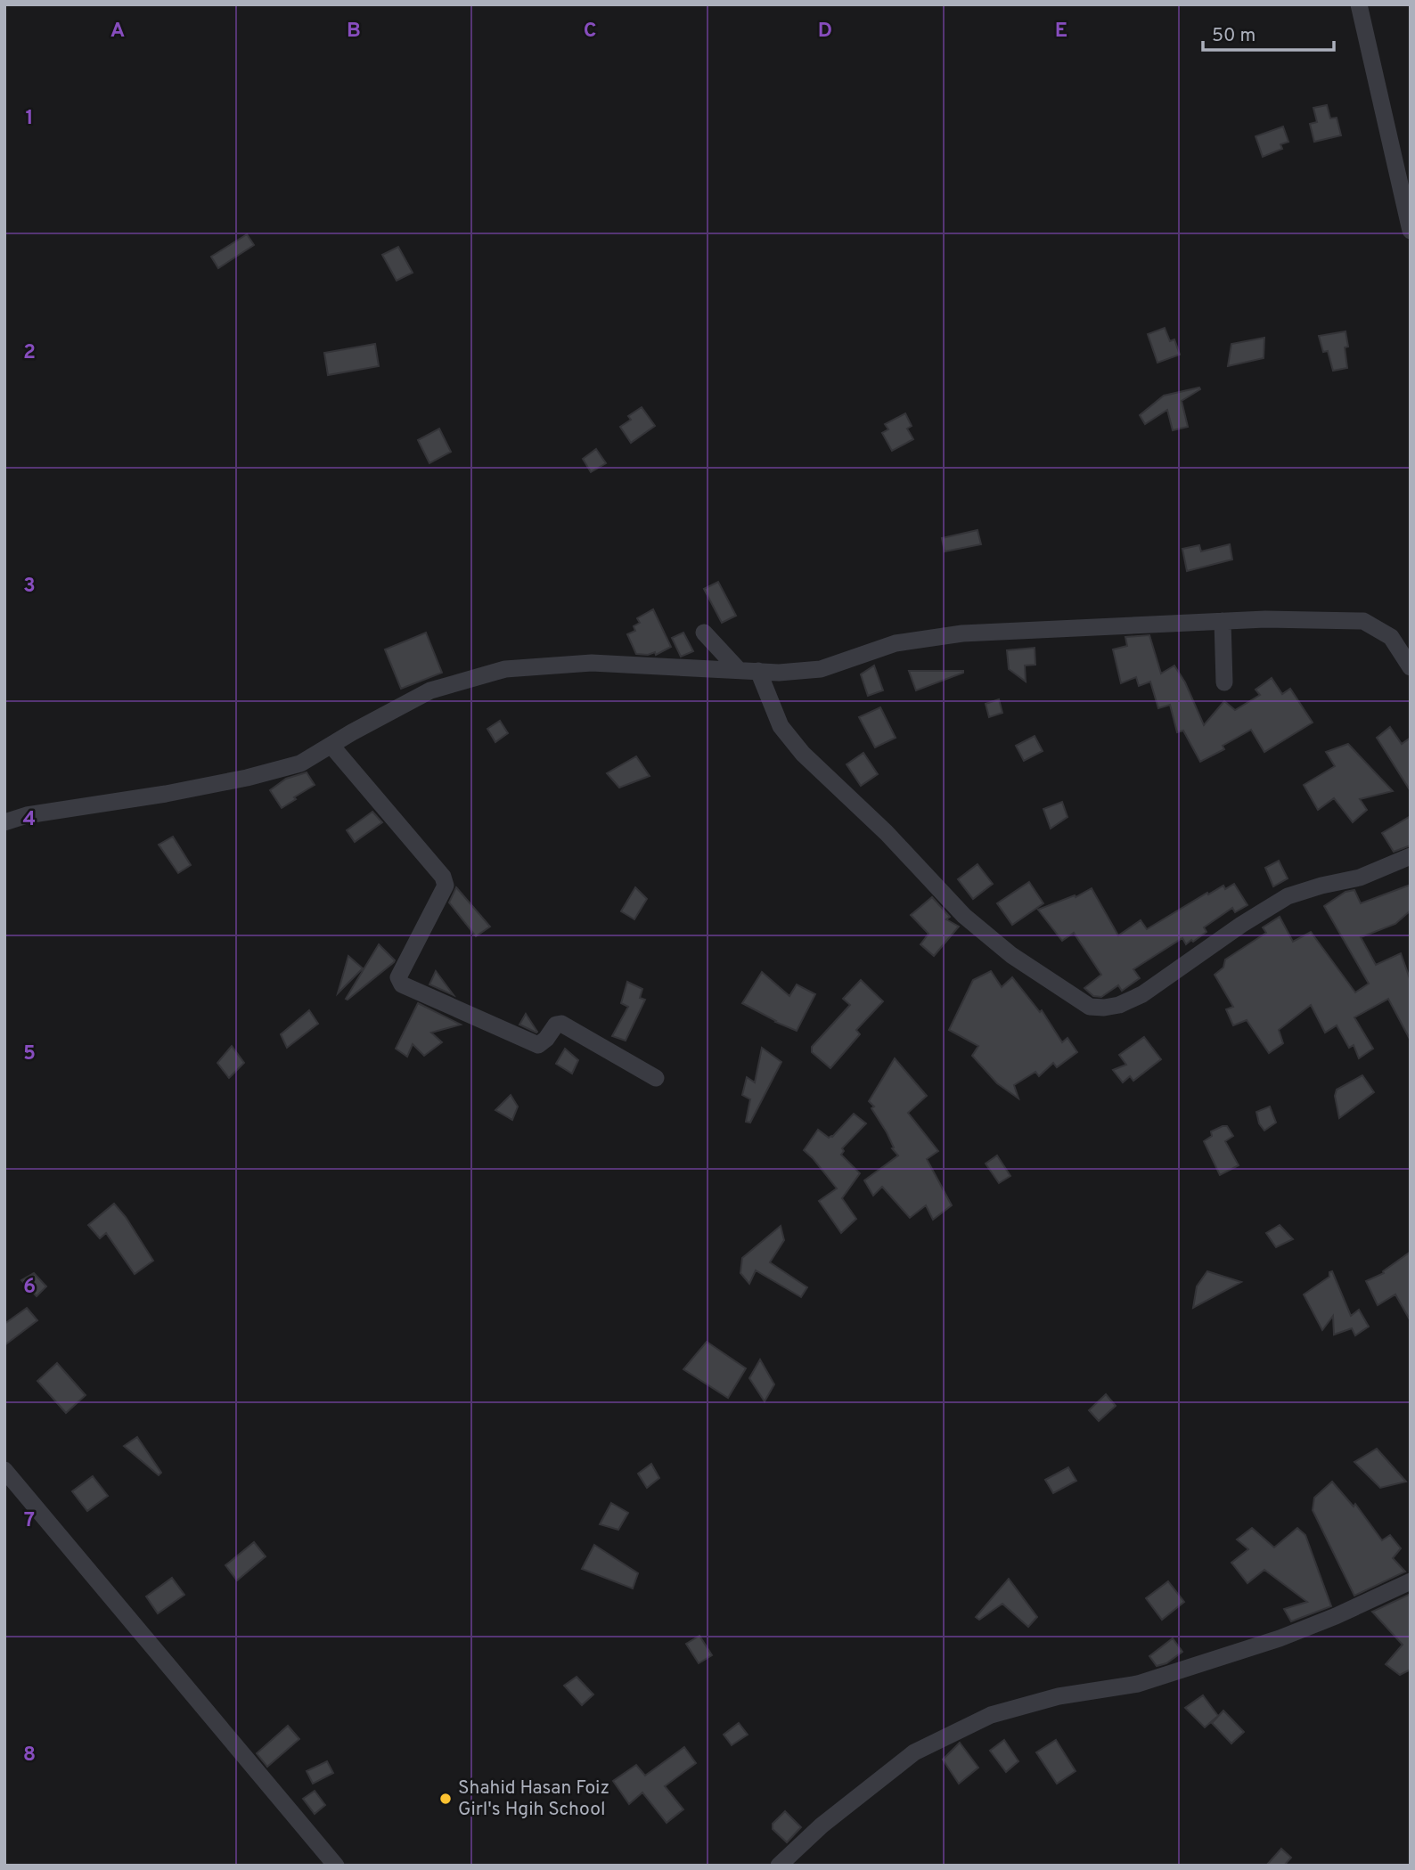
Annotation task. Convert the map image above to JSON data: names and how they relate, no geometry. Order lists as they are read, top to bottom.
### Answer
{
  "places": ["Shahid Hasan Foiz Girl's Hgih School"],
  "scale_bar": "50 m",
  "grid": {
    "columns": [
      "A",
      "B",
      "C",
      "D",
      "E"
    ],
    "rows": [
      "1",
      "2",
      "3",
      "4",
      "5",
      "6",
      "7",
      "8"
    ]
  }
}
